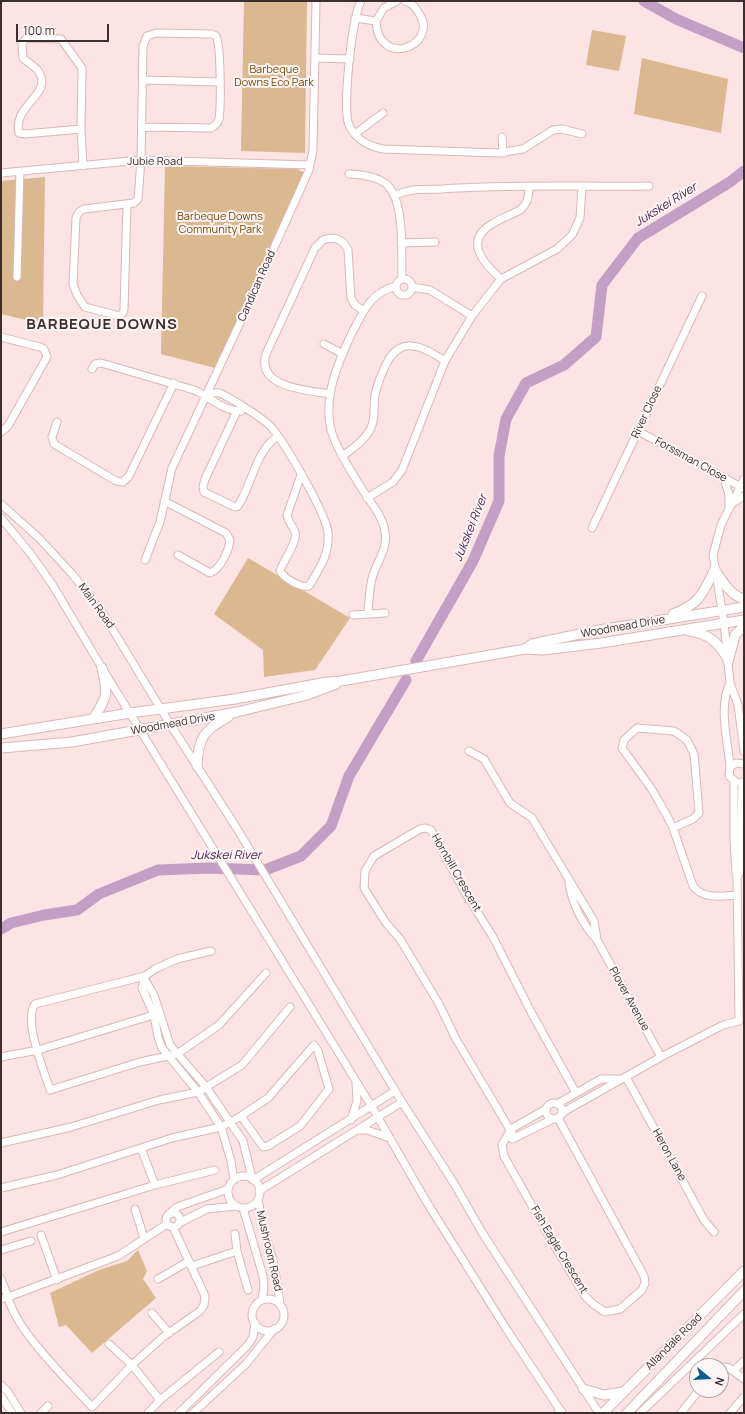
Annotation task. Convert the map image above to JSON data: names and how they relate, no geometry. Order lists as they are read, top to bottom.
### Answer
{
  "streets": {
    "main road": ["Woodmead Drive", "Allandale Road"],
    "street": [
      "Jubie Road",
      "Candican Road",
      "River Close",
      "Forssman Close",
      "Main Road",
      "Hornbill Crescent",
      "Plover Avenue",
      "Heron Lane",
      "Fish Eagle Crescent",
      "Mushroom Road"
    ]
  },
  "crossings": [
    ["Jubie Road", "Candican Road"],
    ["River Close", "Forssman Close"],
    ["Main Road", "Woodmead Drive"],
    ["Hornbill Crescent", "Fish Eagle Crescent"]
  ],
  "districts": ["BARBEQUE DOWNS"],
  "water": ["Jukskei River"],
  "parks": ["Barbeque Downs Eco Park", "Barbeque Downs Community Park"],
  "scale_bar": "100 m",
  "north": "right"
}
